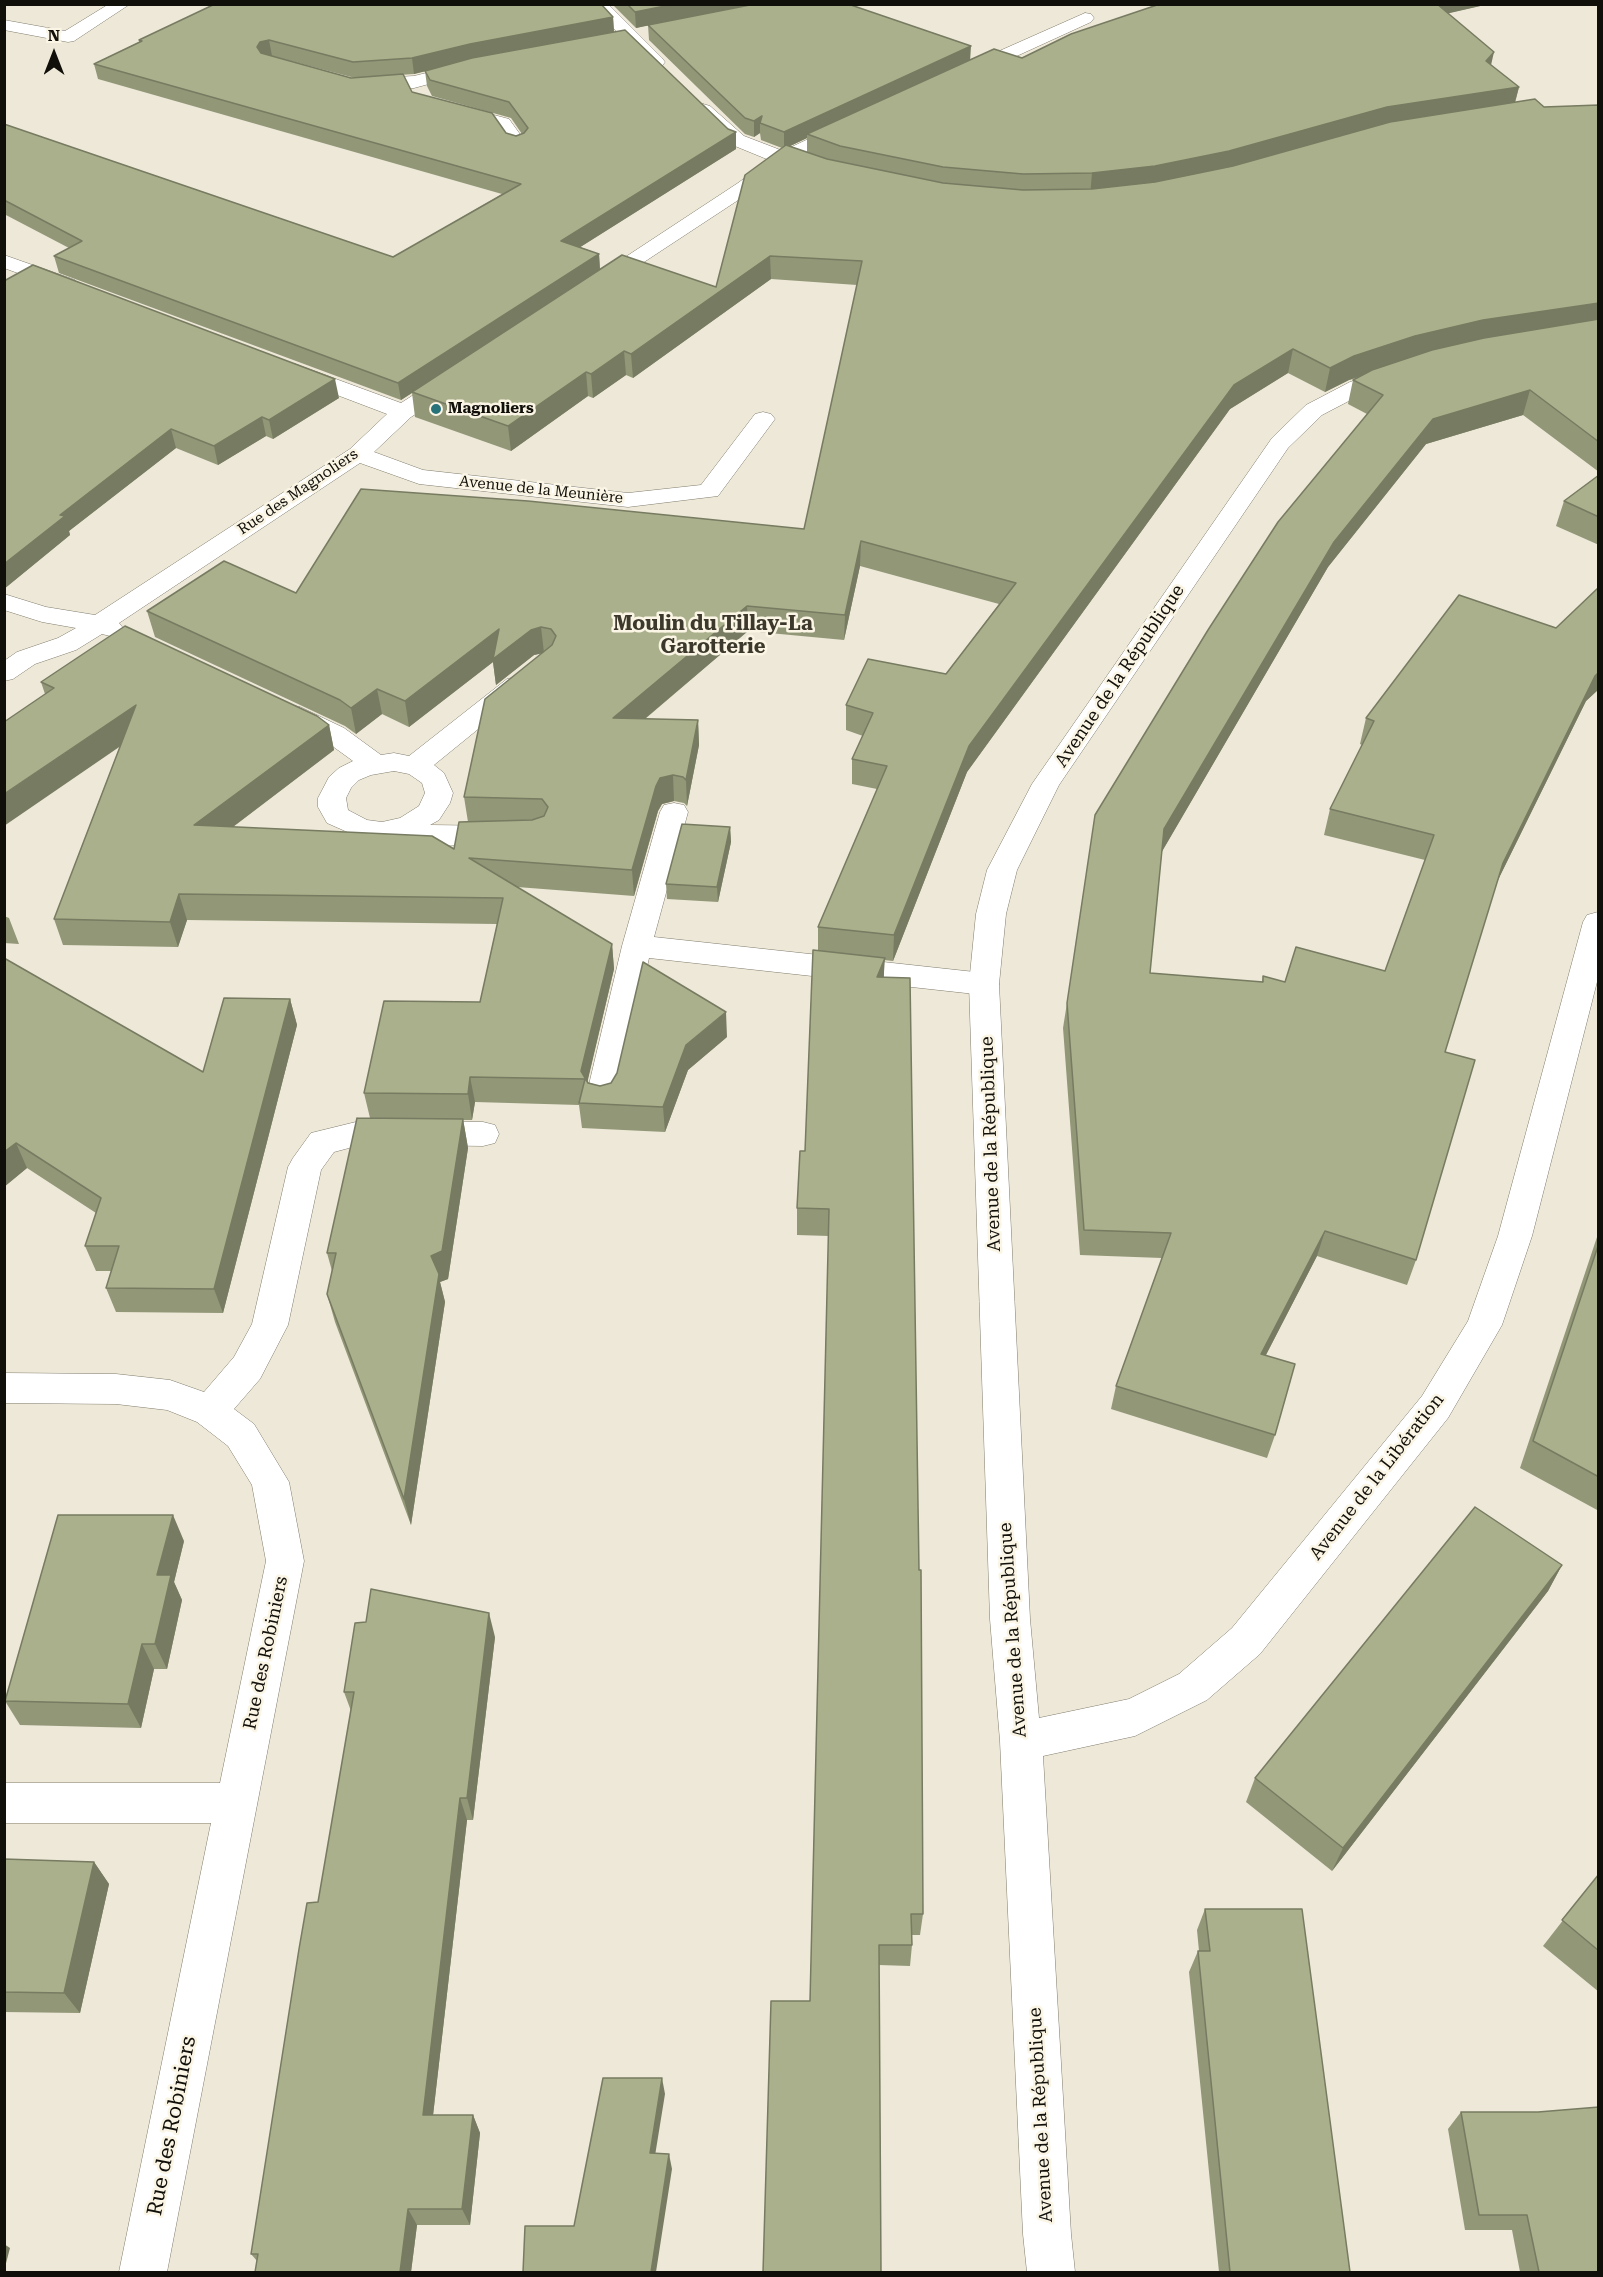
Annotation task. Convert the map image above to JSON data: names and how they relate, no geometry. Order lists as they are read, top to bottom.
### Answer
{
  "streets": {
    "street": [
      "Avenue de la Meunière",
      "Rue des Magnoliers",
      "Avenue de la République",
      "Avenue de la Libération",
      "Rue des Robiniers"
    ]
  },
  "crossings": [
    ["Avenue de la Meunière", "Rue des Magnoliers"],
    ["Avenue de la République", "Avenue de la Libération"]
  ],
  "districts": ["Moulin du Tillay-La Garotterie"],
  "places": ["Magnoliers"],
  "north": "top"
}
